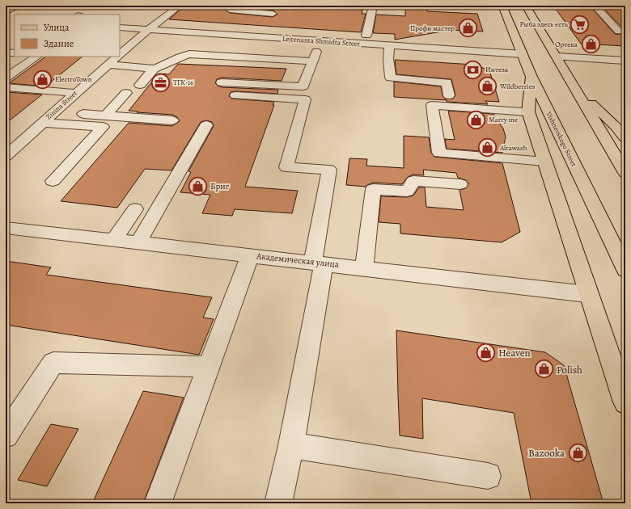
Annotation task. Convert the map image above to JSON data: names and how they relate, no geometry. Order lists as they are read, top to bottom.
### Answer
{
  "streets": {
    "main road": ["Vishnevskogo Street"],
    "street": ["Lejtenanta Shmidta Street", "Zinina Street", "Академическая улица"]
  },
  "crossings": [
    ["Lejtenanta Shmidta Street", "Zinina Street"],
    ["Lejtenanta Shmidta Street", "Vishnevskogo Street"]
  ],
  "places": {
    "supermarket": ["Рыба здесь есть"],
    "shop": [
      "Профи мастер",
      "Ортека",
      "ElectroTown",
      "Wildberries",
      "Marry me",
      "Alrawash",
      "Бриг",
      "Heaven",
      "Polish",
      "Bazooka"
    ],
    "bank": ["Интеза"],
    "office": ["ТГК-16"]
  },
  "legend": ["Улица", "Здание"]
}
